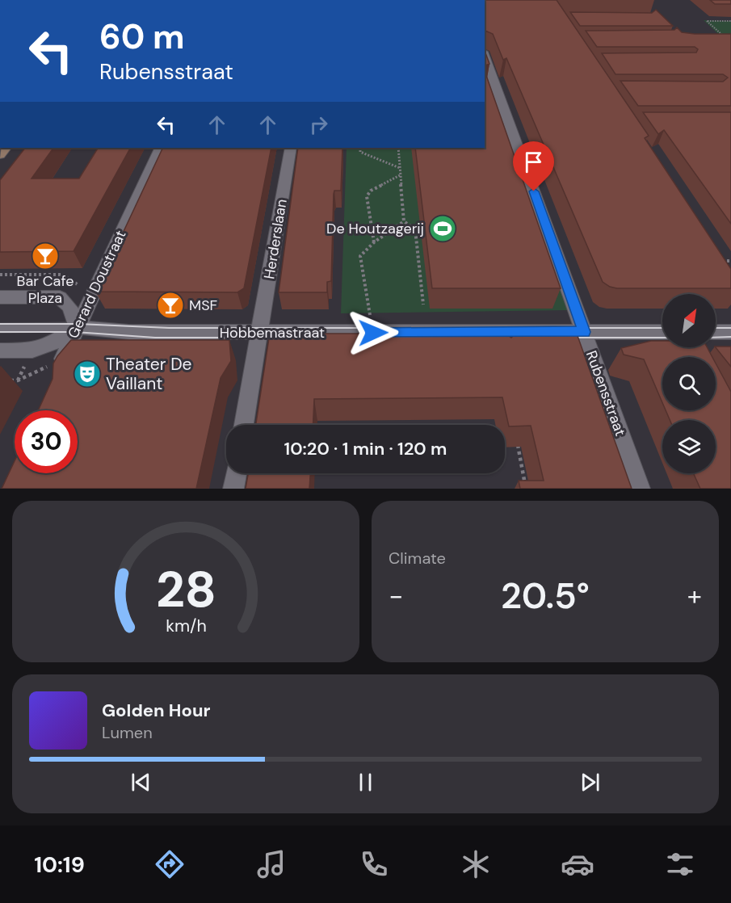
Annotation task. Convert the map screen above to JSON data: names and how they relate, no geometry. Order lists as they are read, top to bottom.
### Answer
{
  "streets": {
    "street": [
      "Herderslaan",
      "Gerard Doustraat",
      "Hobbemastraat",
      "Rubensstraat"
    ]
  },
  "crossings": [
    ["Herderslaan", "Hobbemastraat"],
    ["Gerard Doustraat", "Hobbemastraat"],
    ["Hobbemastraat", "Rubensstraat"]
  ],
  "places": {
    "sports": ["De Houtzagerij"],
    "bar": ["Bar Cafe Plaza", "MSF"],
    "theatre": ["Theater De Vaillant"]
  },
  "north": "top right",
  "page": {
    "turn": ["60 m", "Rubensstraat"],
    "limit": "30",
    "trip": "10:20 · 1 min · 120 m",
    "tile": "Climate",
    "heat": ["−", "20.5°", "+"],
    "song": ["Golden Hour", "Lumen"],
    "tabs": "10:19",
    "gauge": ["28", "km/h"]
  }
}
